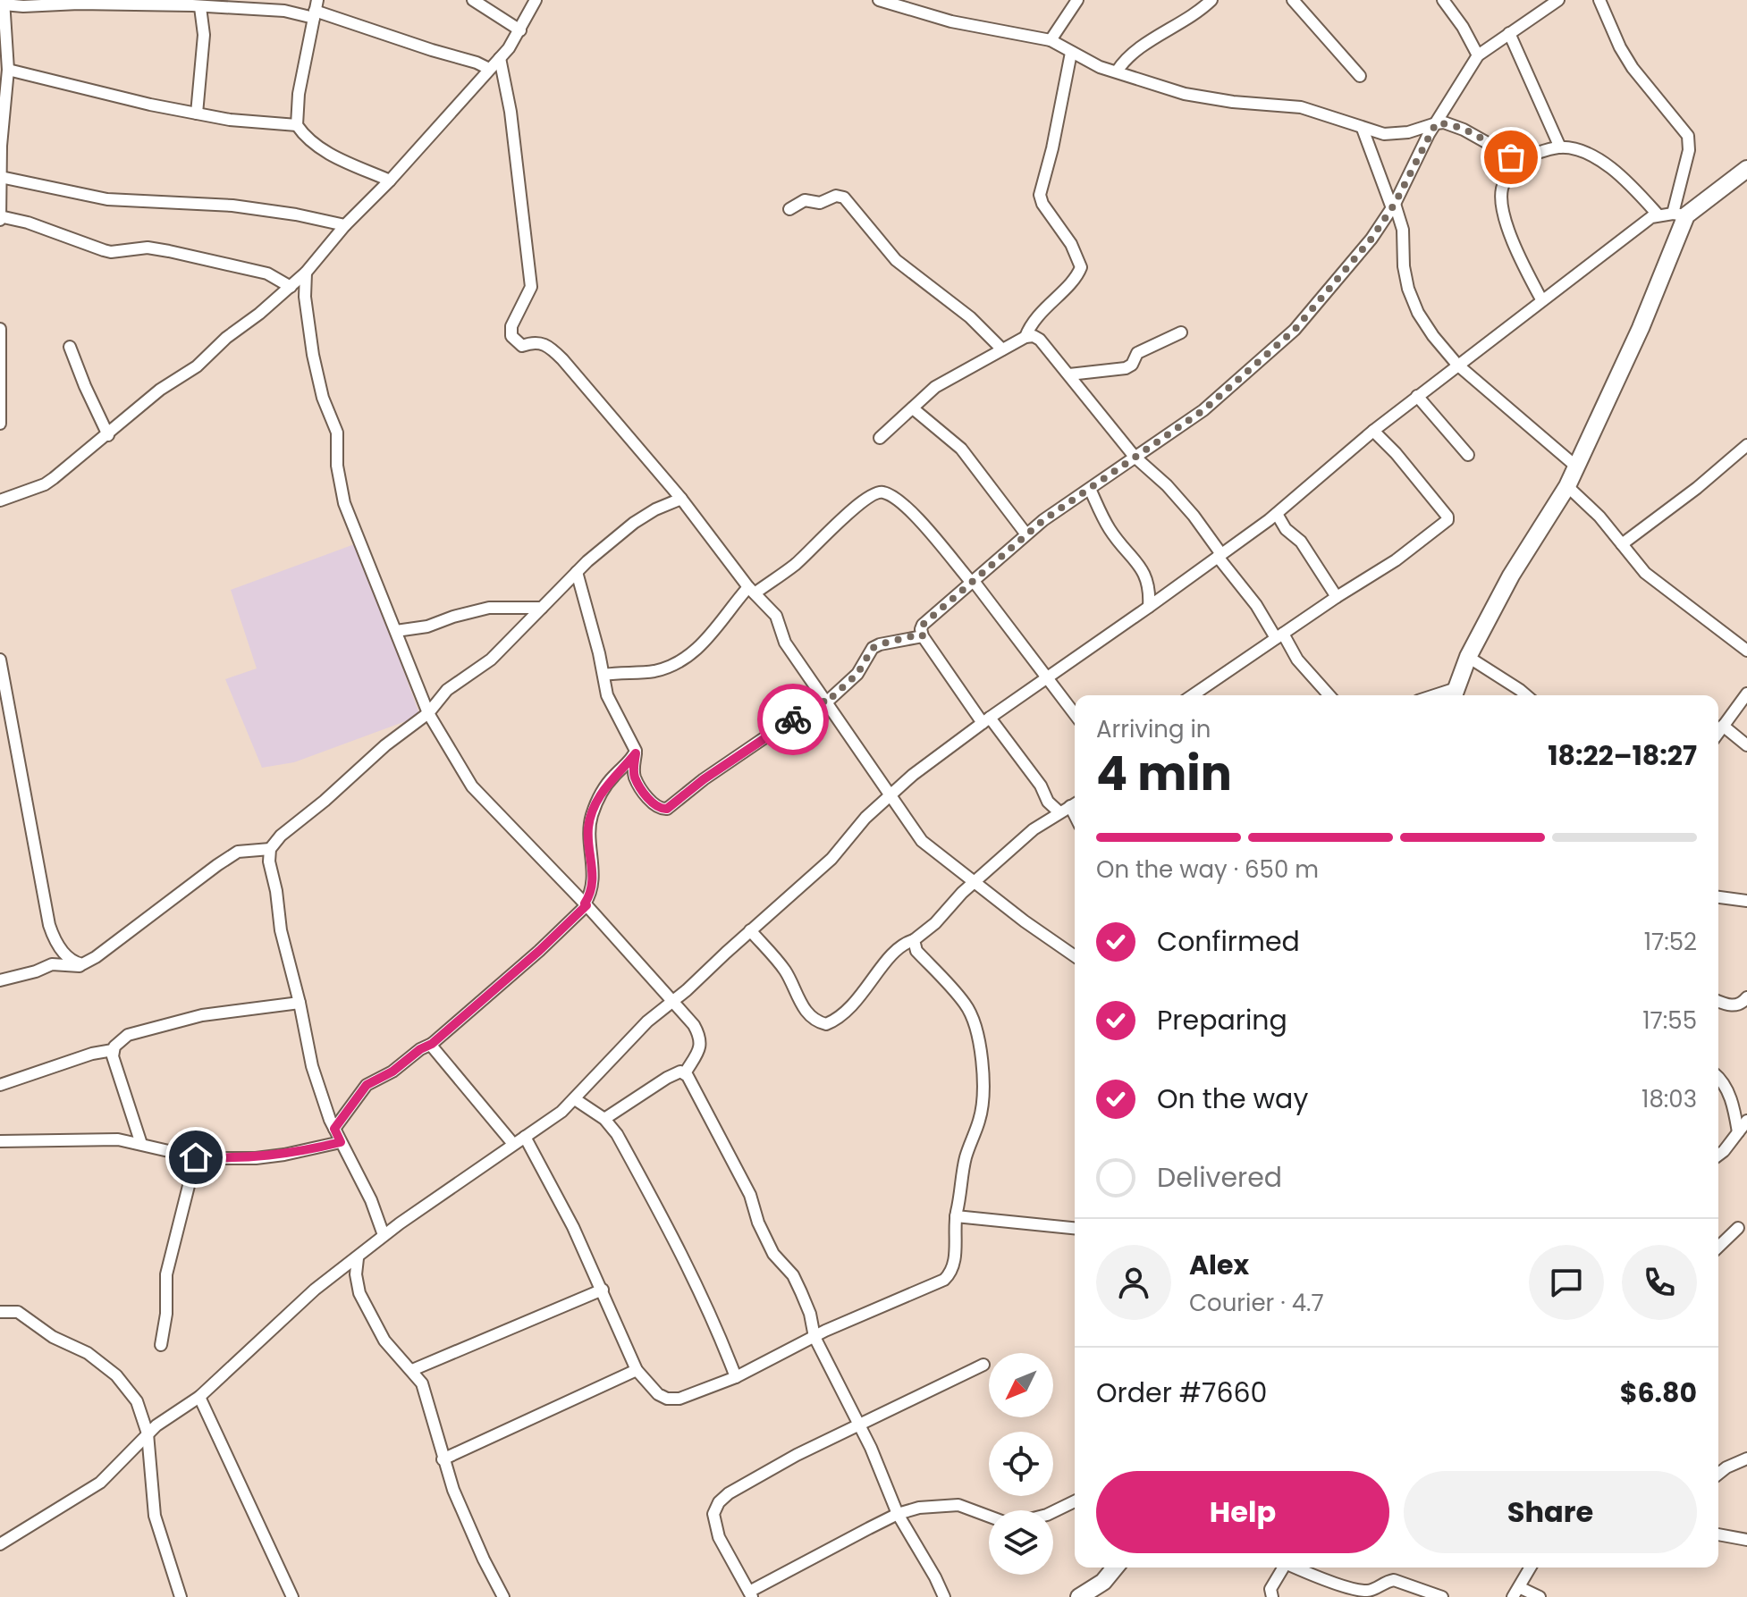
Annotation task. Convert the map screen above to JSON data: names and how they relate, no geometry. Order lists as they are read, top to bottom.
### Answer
{
  "north": "bottom left",
  "page": {
    "heading": ["4 min", "Arriving in", "18:22–18:27"],
    "panel": [
      "Alex",
      "Courier · 4.7",
      "Order #7660",
      "$6.80"
    ],
    "bar": "On the way · 650 m",
    "list": [
      ["Confirmed", "17:52"],
      ["Preparing", "17:55"],
      ["On the way", "18:03"],
      "Delivered"
    ],
    "buttons": ["Help", "Share"]
  }
}
